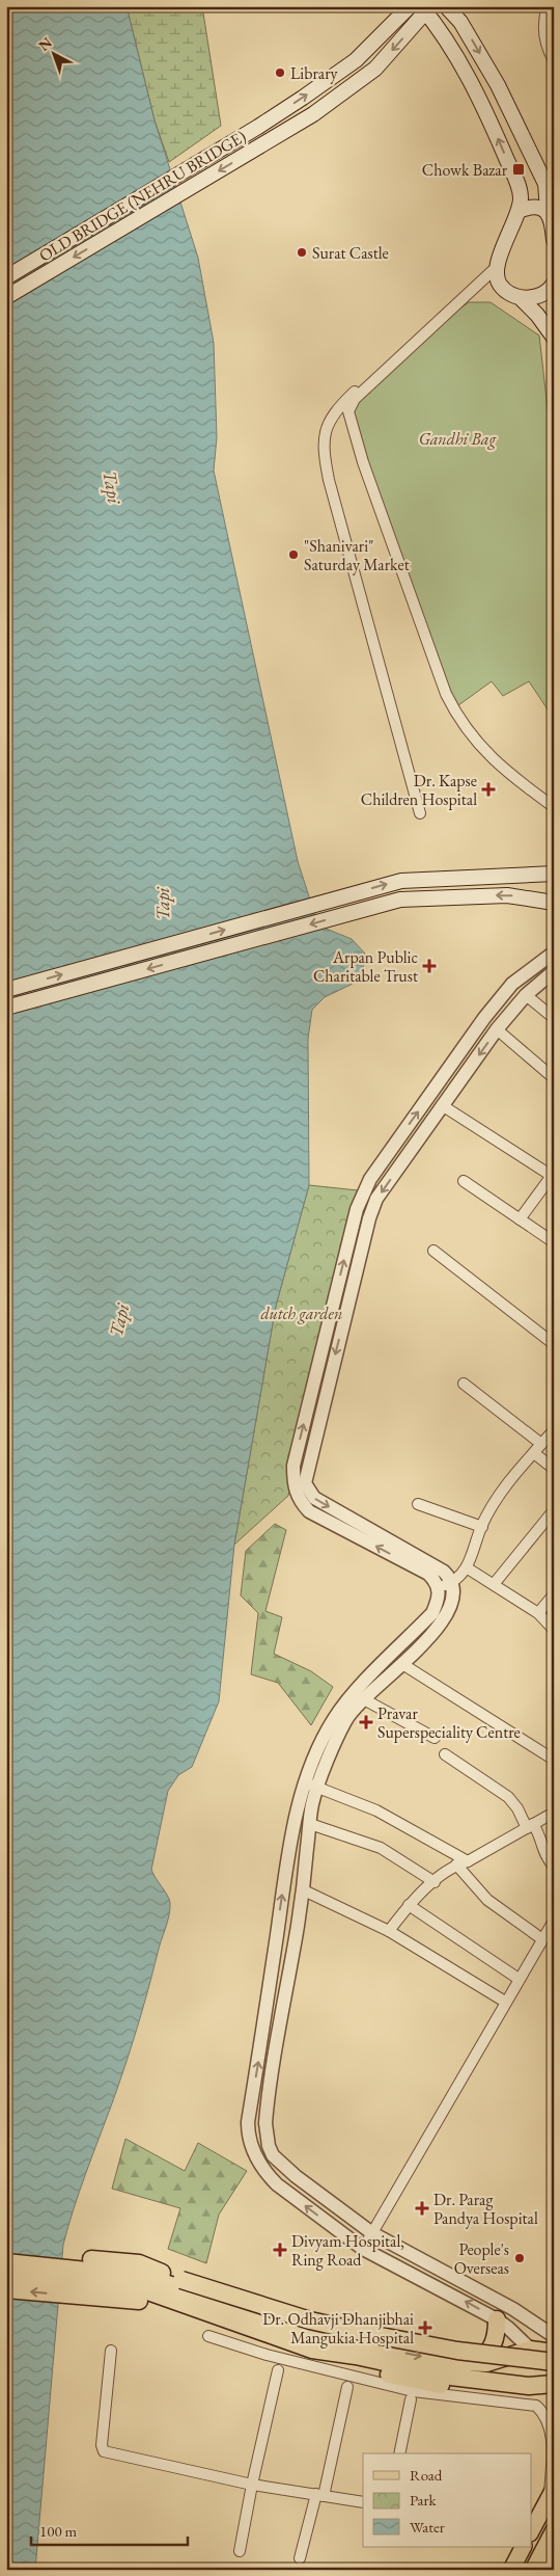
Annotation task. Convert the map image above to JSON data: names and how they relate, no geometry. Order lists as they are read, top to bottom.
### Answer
{
  "streets": {
    "main road": ["OLD BRIDGE (NEHRU BRIDGE)"]
  },
  "water": ["Tapi"],
  "parks": ["Gandhi Bag", "dutch garden"],
  "places": {
    "other": [
      "Library",
      "Surat Castle",
      "\"Shanivari\" Saturday Market",
      "People's Overseas"
    ],
    "transit": ["Chowk Bazar"],
    "health": [
      "Dr. Kapse Children Hospital",
      "Arpan Public Charitable Trust",
      "Pravar Superspeciality Centre",
      "Dr. Parag Pandya Hospital",
      "Divyam Hospital, Ring Road",
      "Dr. Odhavji Dhanjibhai Mangukia Hospital"
    ]
  },
  "legend": ["Road", "Park", "Water"],
  "scale_bar": "100 m",
  "north": "top left"
}
